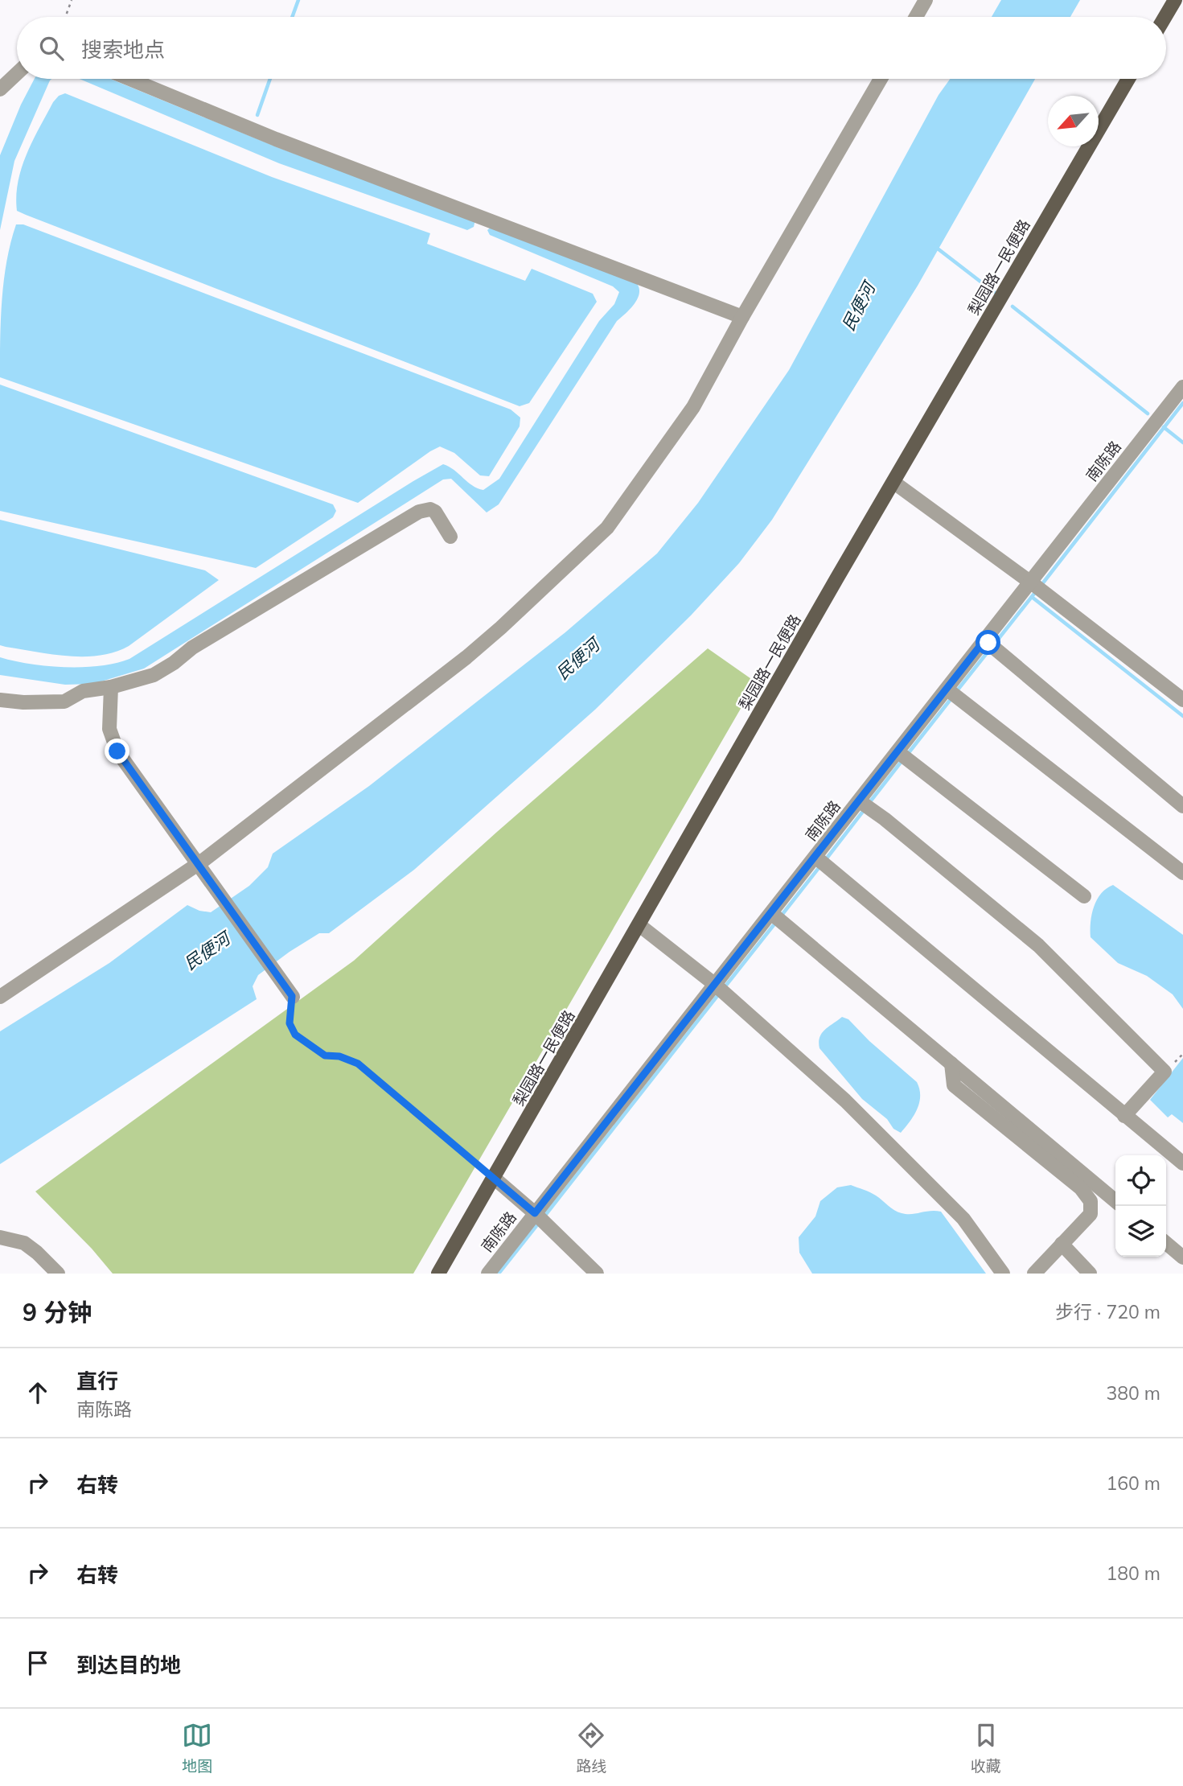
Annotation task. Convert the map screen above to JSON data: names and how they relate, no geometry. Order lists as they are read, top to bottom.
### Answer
{
  "streets": {
    "main road": ["梨园路一民便路"],
    "street": ["南陈路"]
  },
  "water": ["民便河"],
  "north": "bottom left",
  "page": {
    "search": "搜索地点",
    "heading": ["9 分钟", "步行 · 720 m"],
    "list": [
      ["直行", "南陈路", "380 m"],
      ["右转", "160 m"],
      ["右转", "180 m"],
      "到达目的地"
    ],
    "nav": ["地图", "路线", "收藏"]
  }
}
